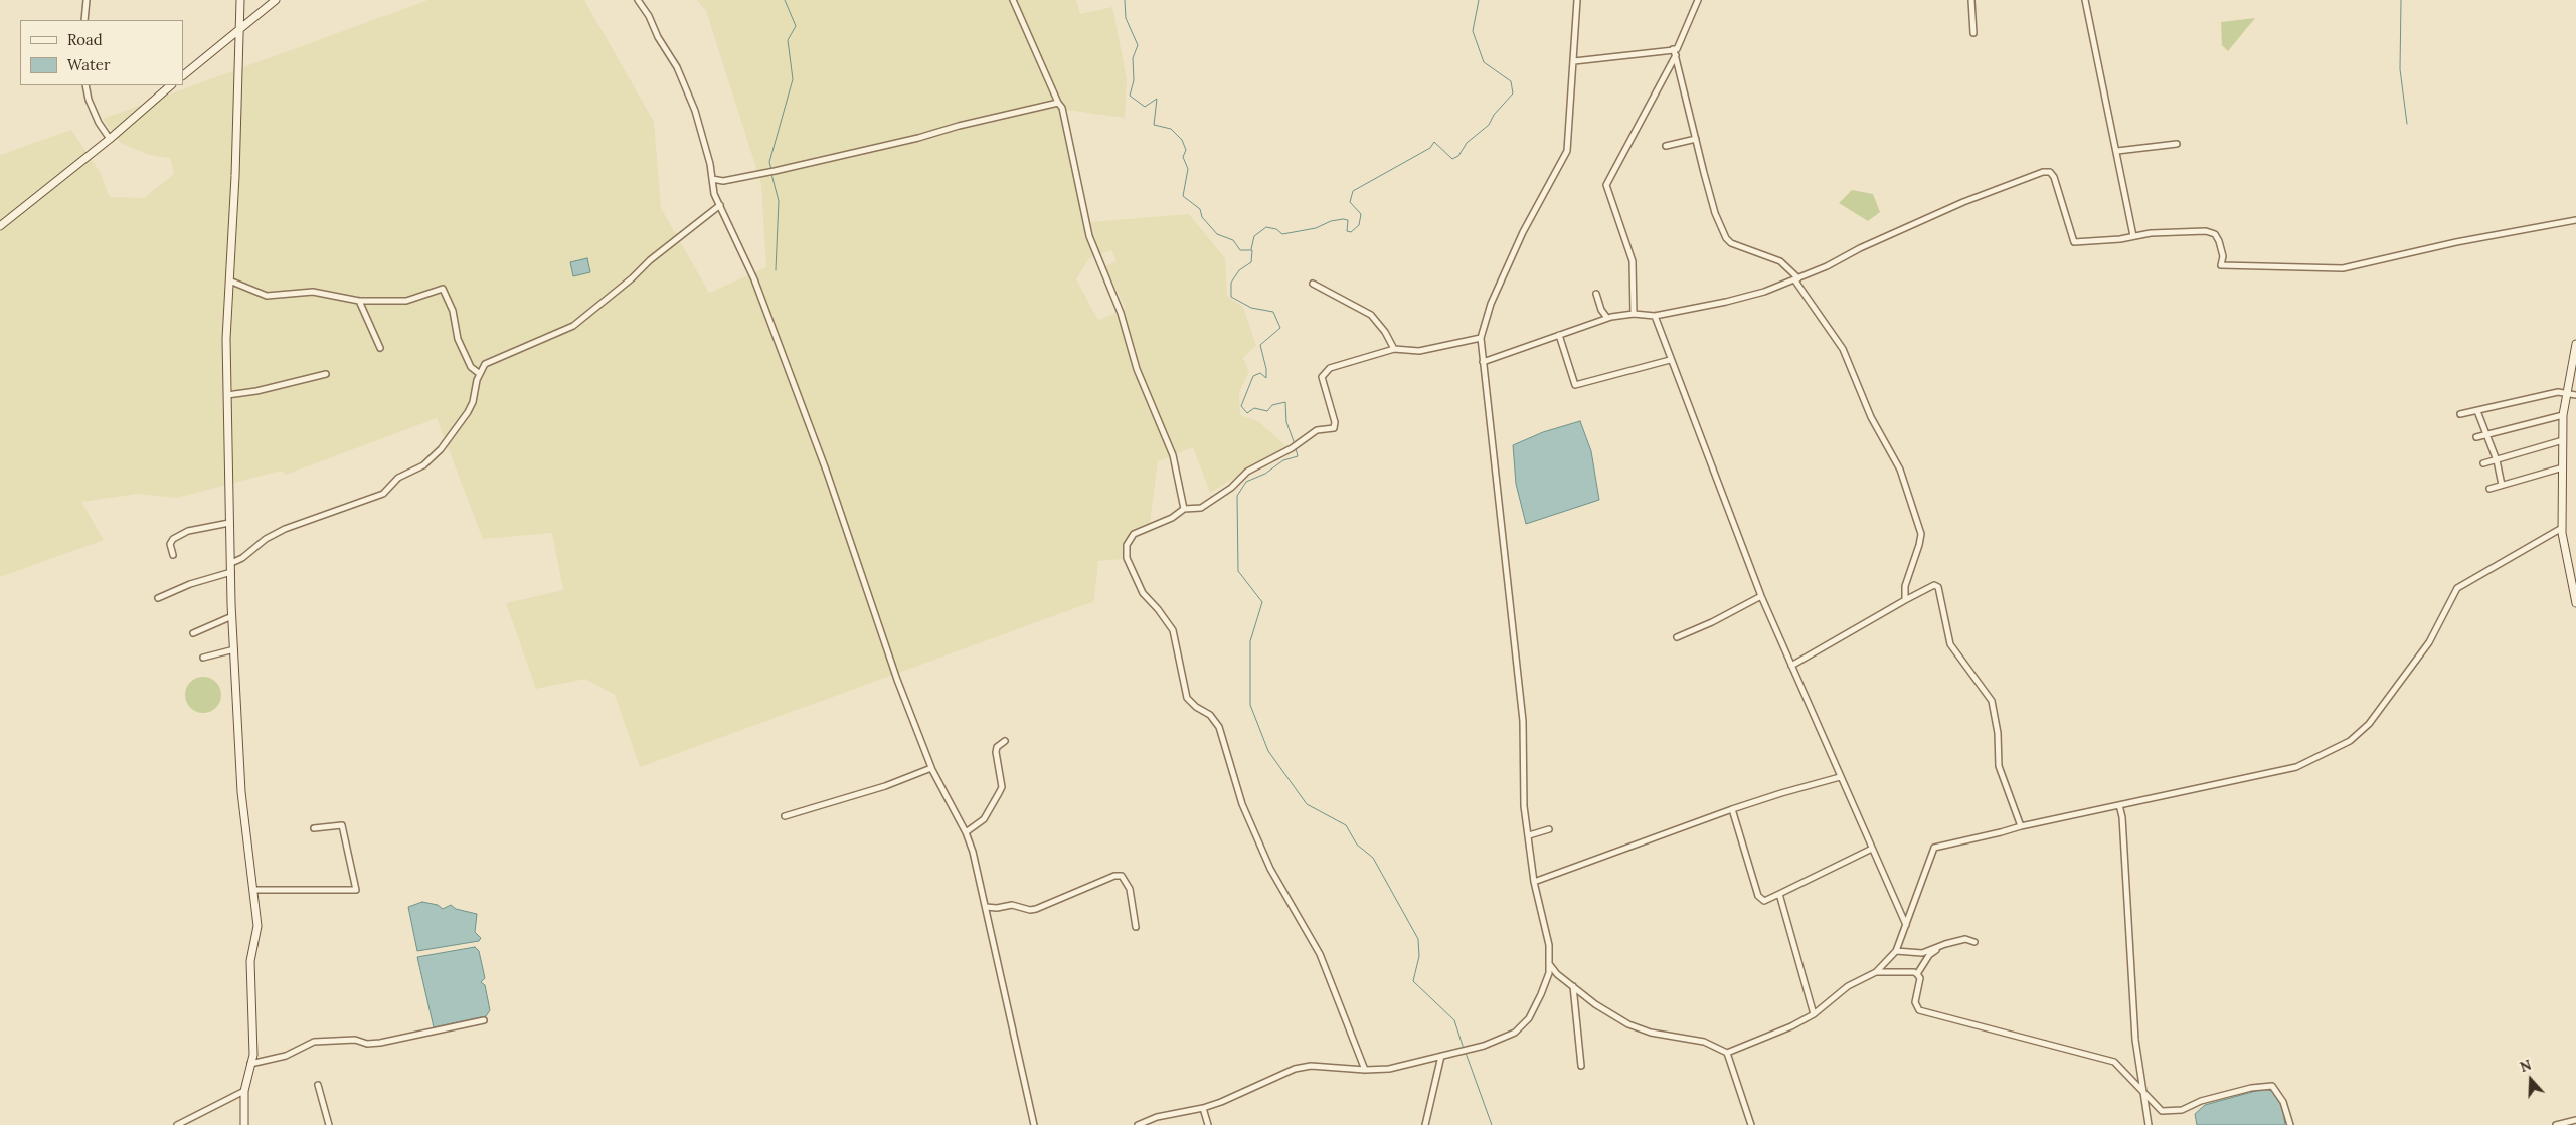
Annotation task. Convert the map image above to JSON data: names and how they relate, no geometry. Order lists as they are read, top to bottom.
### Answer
{
  "legend": ["Road", "Water"],
  "north": "top"
}
